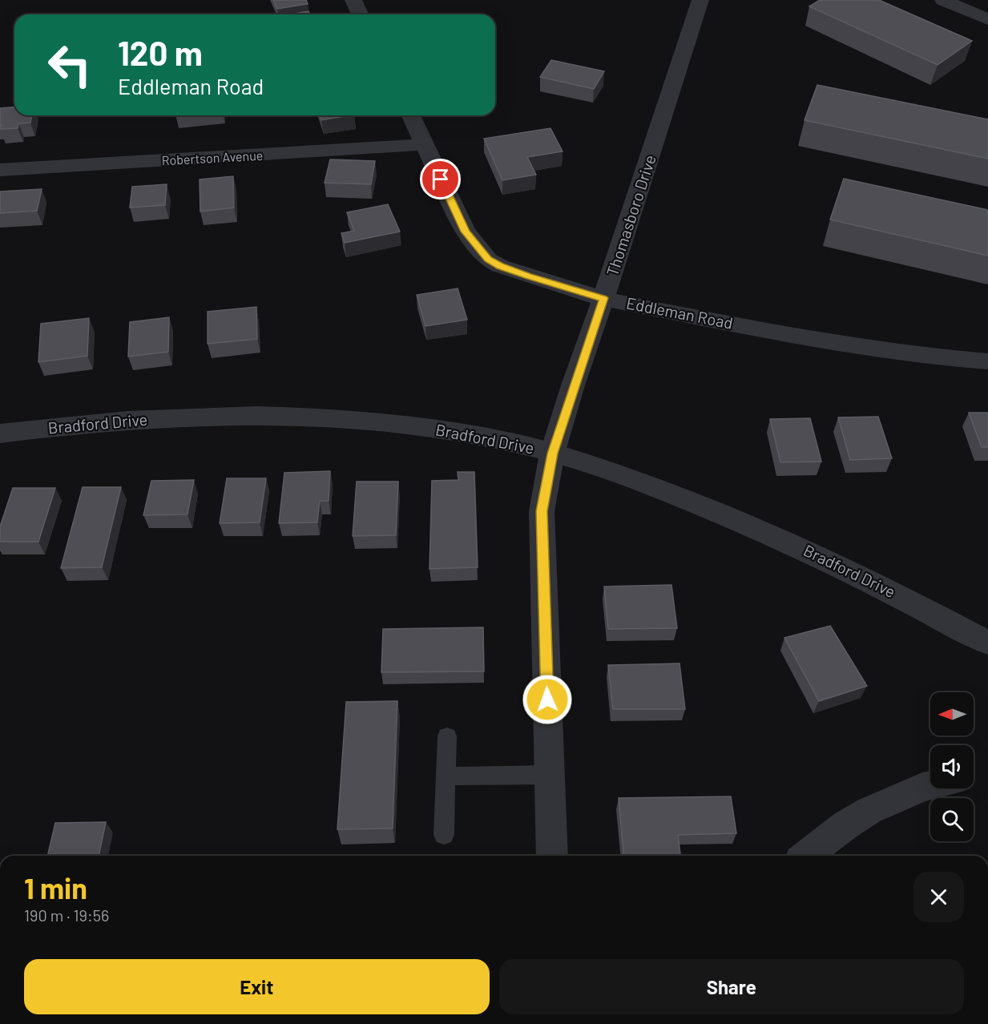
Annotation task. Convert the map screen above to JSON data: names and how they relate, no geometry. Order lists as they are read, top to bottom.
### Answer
{
  "streets": {
    "street": [
      "Robertson Avenue",
      "Thomasboro Drive",
      "Eddleman Road",
      "Bradford Drive"
    ]
  },
  "crossings": [
    ["Robertson Avenue", "Eddleman Road"],
    ["Thomasboro Drive", "Eddleman Road"],
    ["Thomasboro Drive", "Bradford Drive"]
  ],
  "north": "left",
  "page": {
    "turn": ["120 m", "Eddleman Road"],
    "heading": ["1 min", "190 m · 19:56"],
    "buttons": ["Exit", "Share"]
  }
}
